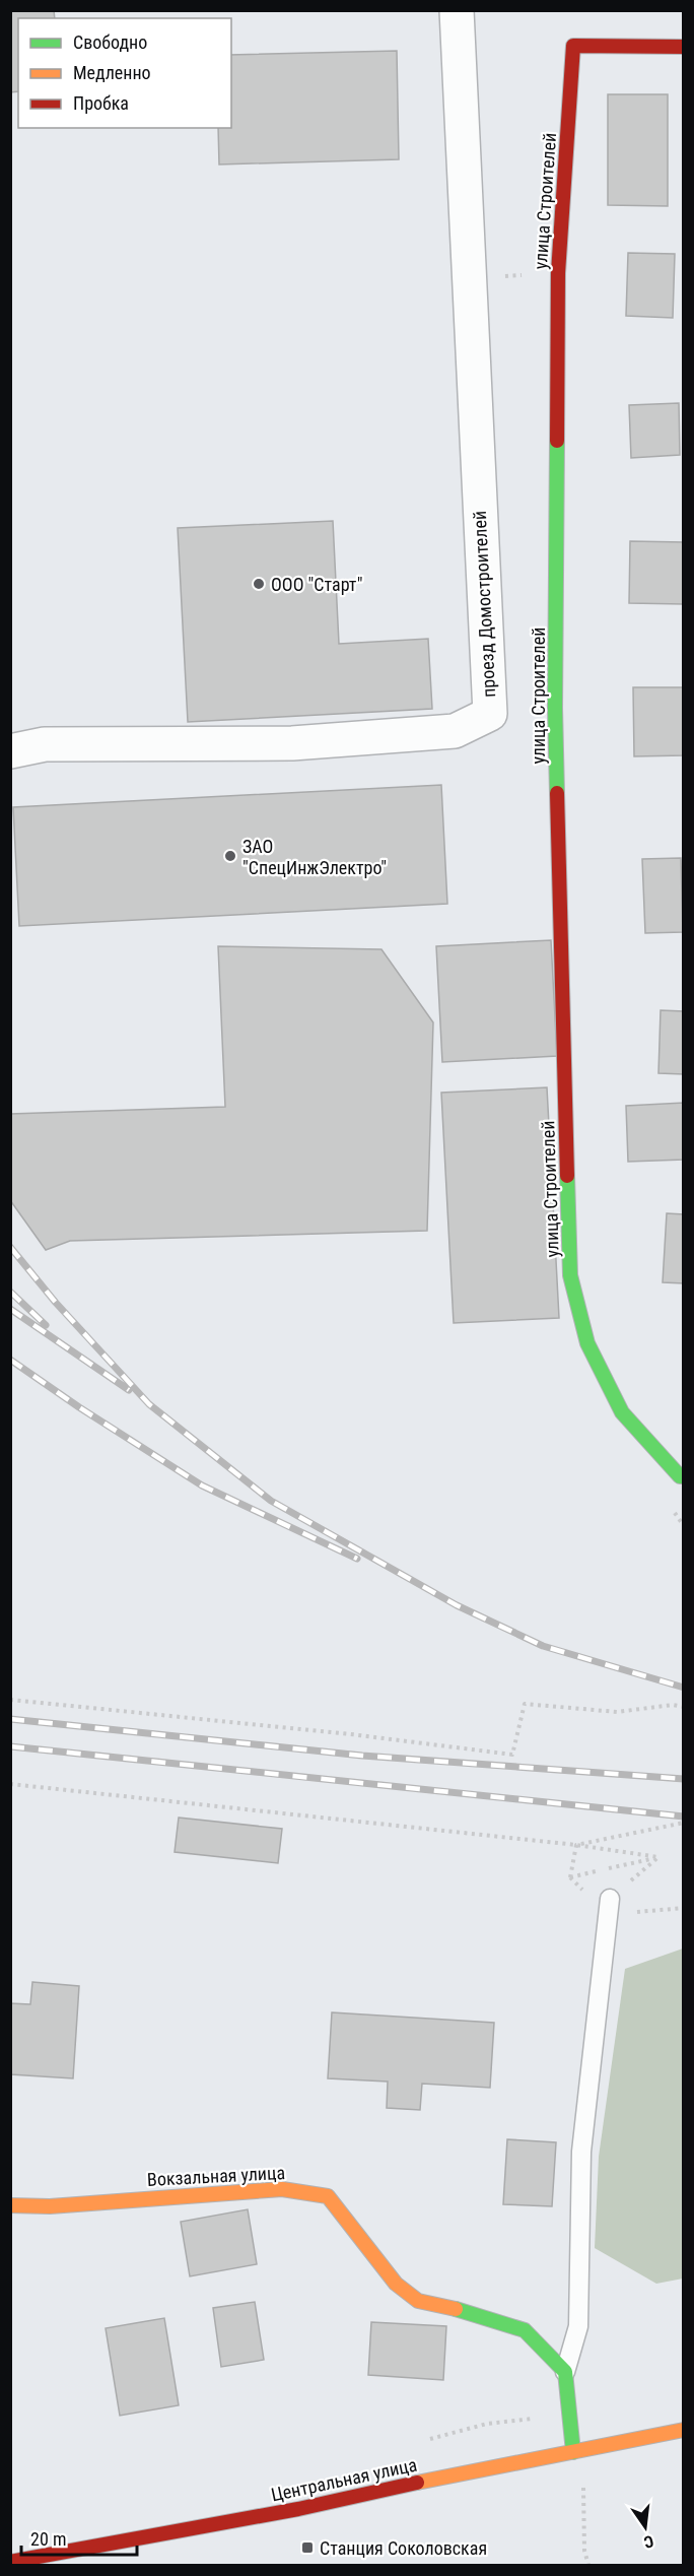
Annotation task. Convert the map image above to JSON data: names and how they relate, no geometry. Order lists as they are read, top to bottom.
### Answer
{
  "streets": {
    "street": [
      "улица Строителей",
      "проезд Домостроителей",
      "Вокзальная улица",
      "Центральная улица"
    ]
  },
  "places": {
    "other": ["ООО \"Старт\"", "ЗАО \"СпецИнжЭлектро\""],
    "transit": ["Станция Соколовская"]
  },
  "legend": ["Свободно", "Медленно", "Пробка"],
  "scale_bar": "20 m",
  "north": "bottom"
}
